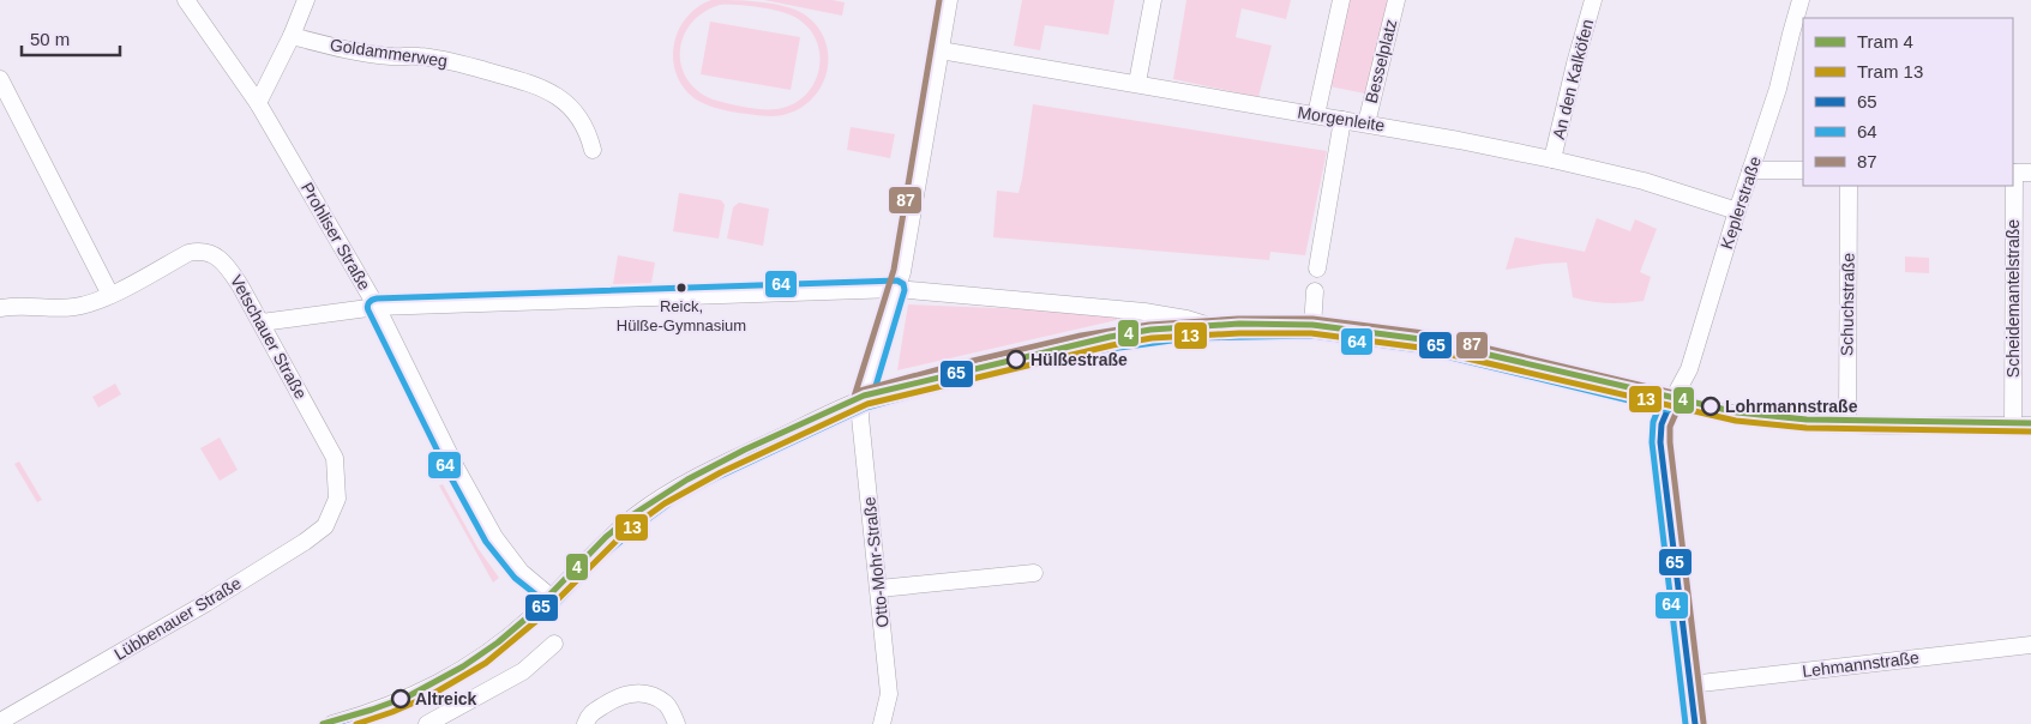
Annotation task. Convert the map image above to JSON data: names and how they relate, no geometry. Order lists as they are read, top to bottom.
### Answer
{
  "streets": {
    "street": [
      "Goldammerweg",
      "Besselplatz",
      "An den Kalköfen",
      "Morgenleite",
      "Keplerstraße",
      "Prohliser Straße",
      "Scheidemantelstraße",
      "Schuchstraße",
      "Vetschauer Straße",
      "Otto-Mohr-Straße",
      "Lübbenauer Straße",
      "Lehmannstraße"
    ]
  },
  "crossings": [
    ["Besselplatz", "Morgenleite"],
    ["An den Kalköfen", "Morgenleite"],
    ["Morgenleite", "Keplerstraße"],
    ["Morgenleite", "Otto-Mohr-Straße"],
    ["Vetschauer Straße", "Lübbenauer Straße"]
  ],
  "places": [
    "Reick, Hülße-Gymnasium",
    "Hülßestraße",
    "Lohrmannstraße",
    "Altreick"
  ],
  "lines": [
    "transit line 87",
    "transit line 64",
    "tram line 4",
    "transit line 65",
    "tram line 13"
  ],
  "legend": [
    "Tram 4",
    "Tram 13",
    "65",
    "64",
    "87"
  ],
  "scale_bar": "50 m"
}
